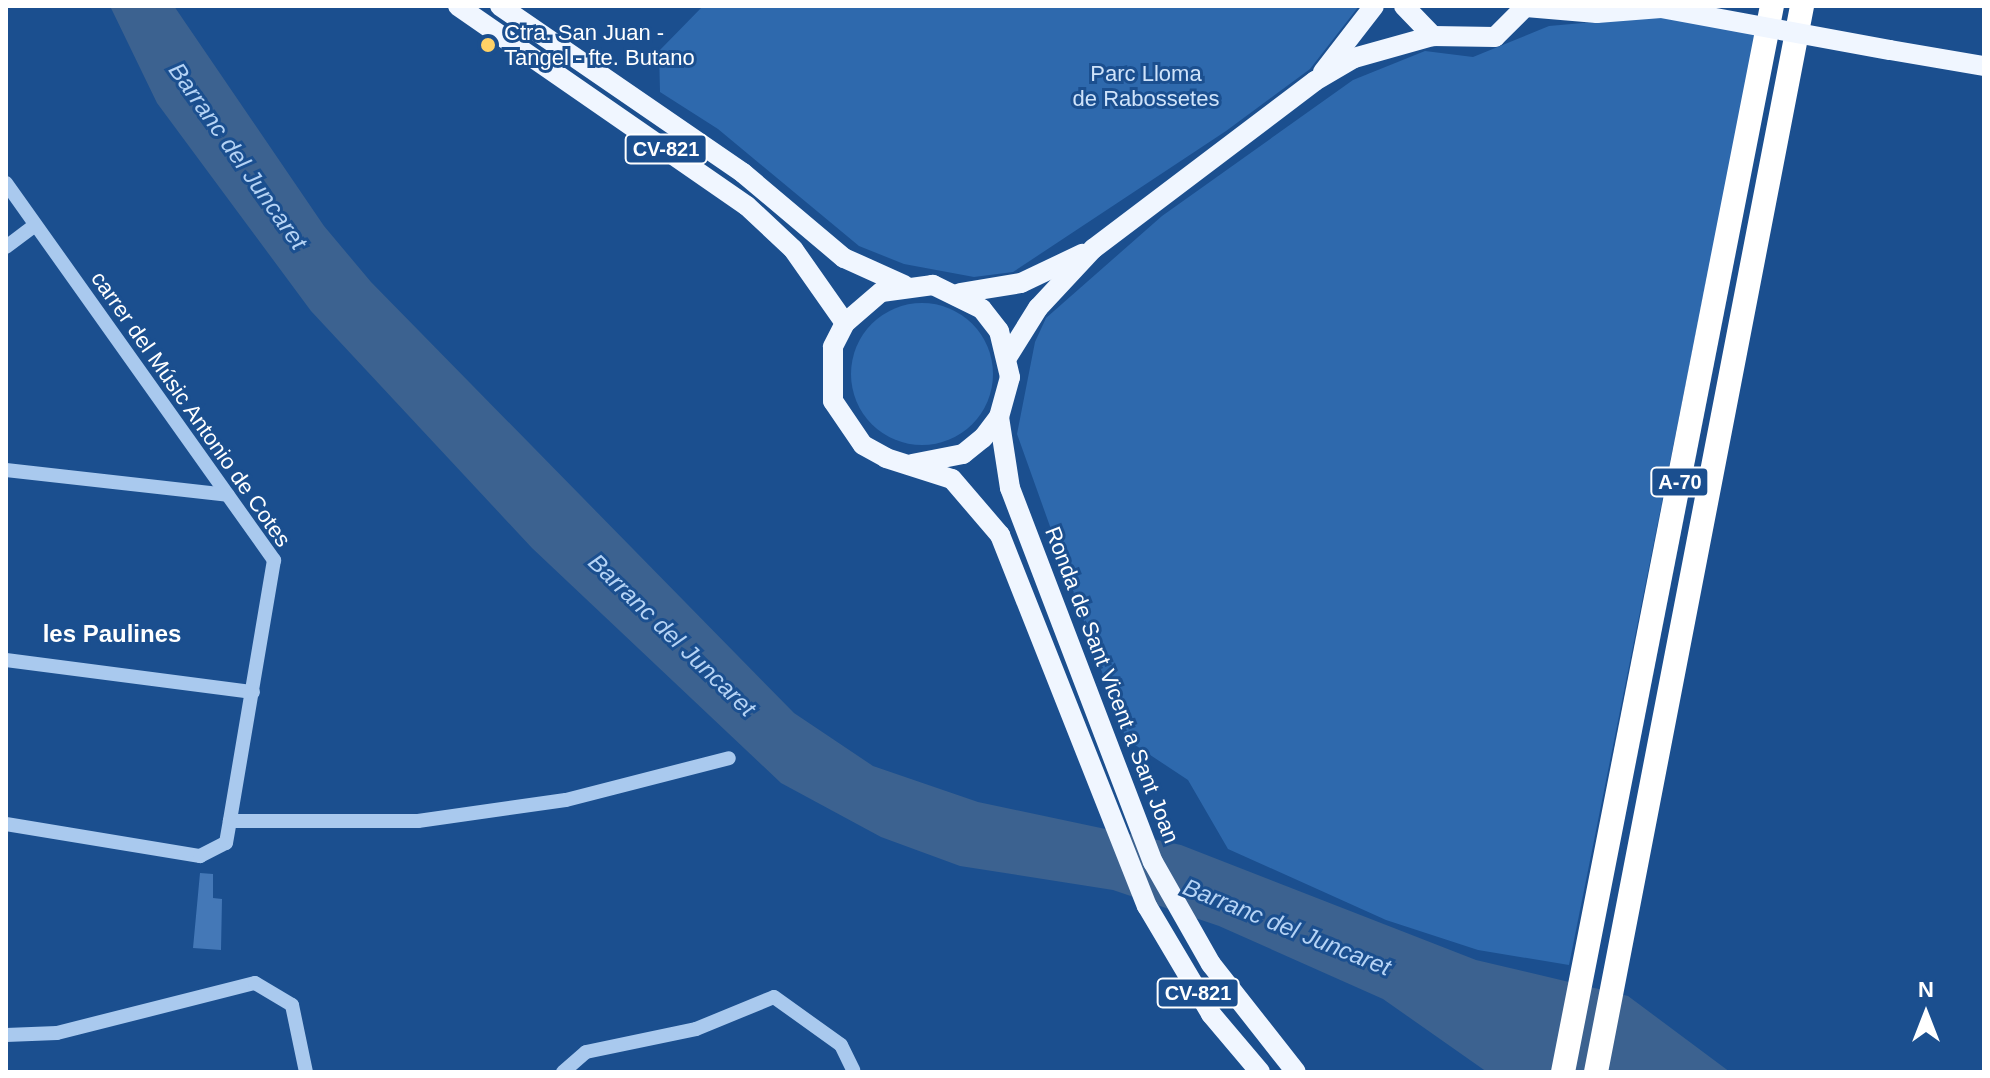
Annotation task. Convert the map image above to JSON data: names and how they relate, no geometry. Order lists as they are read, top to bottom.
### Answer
{
  "streets": {
    "highway": ["A-70"],
    "main road": ["CV-821", "Ronda de Sant Vicent a Sant Joan"],
    "street": ["carrer del Músic Antonio de Cotes"]
  },
  "crossings": [
    ["CV-821", "Ronda de Sant Vicent a Sant Joan"]
  ],
  "districts": ["les Paulines"],
  "water": ["Barranc del Juncaret"],
  "parks": ["Parc Lloma de Rabossetes"],
  "places": ["Ctra. San Juan - Tangel - fte. Butano"],
  "north": "top"
}
